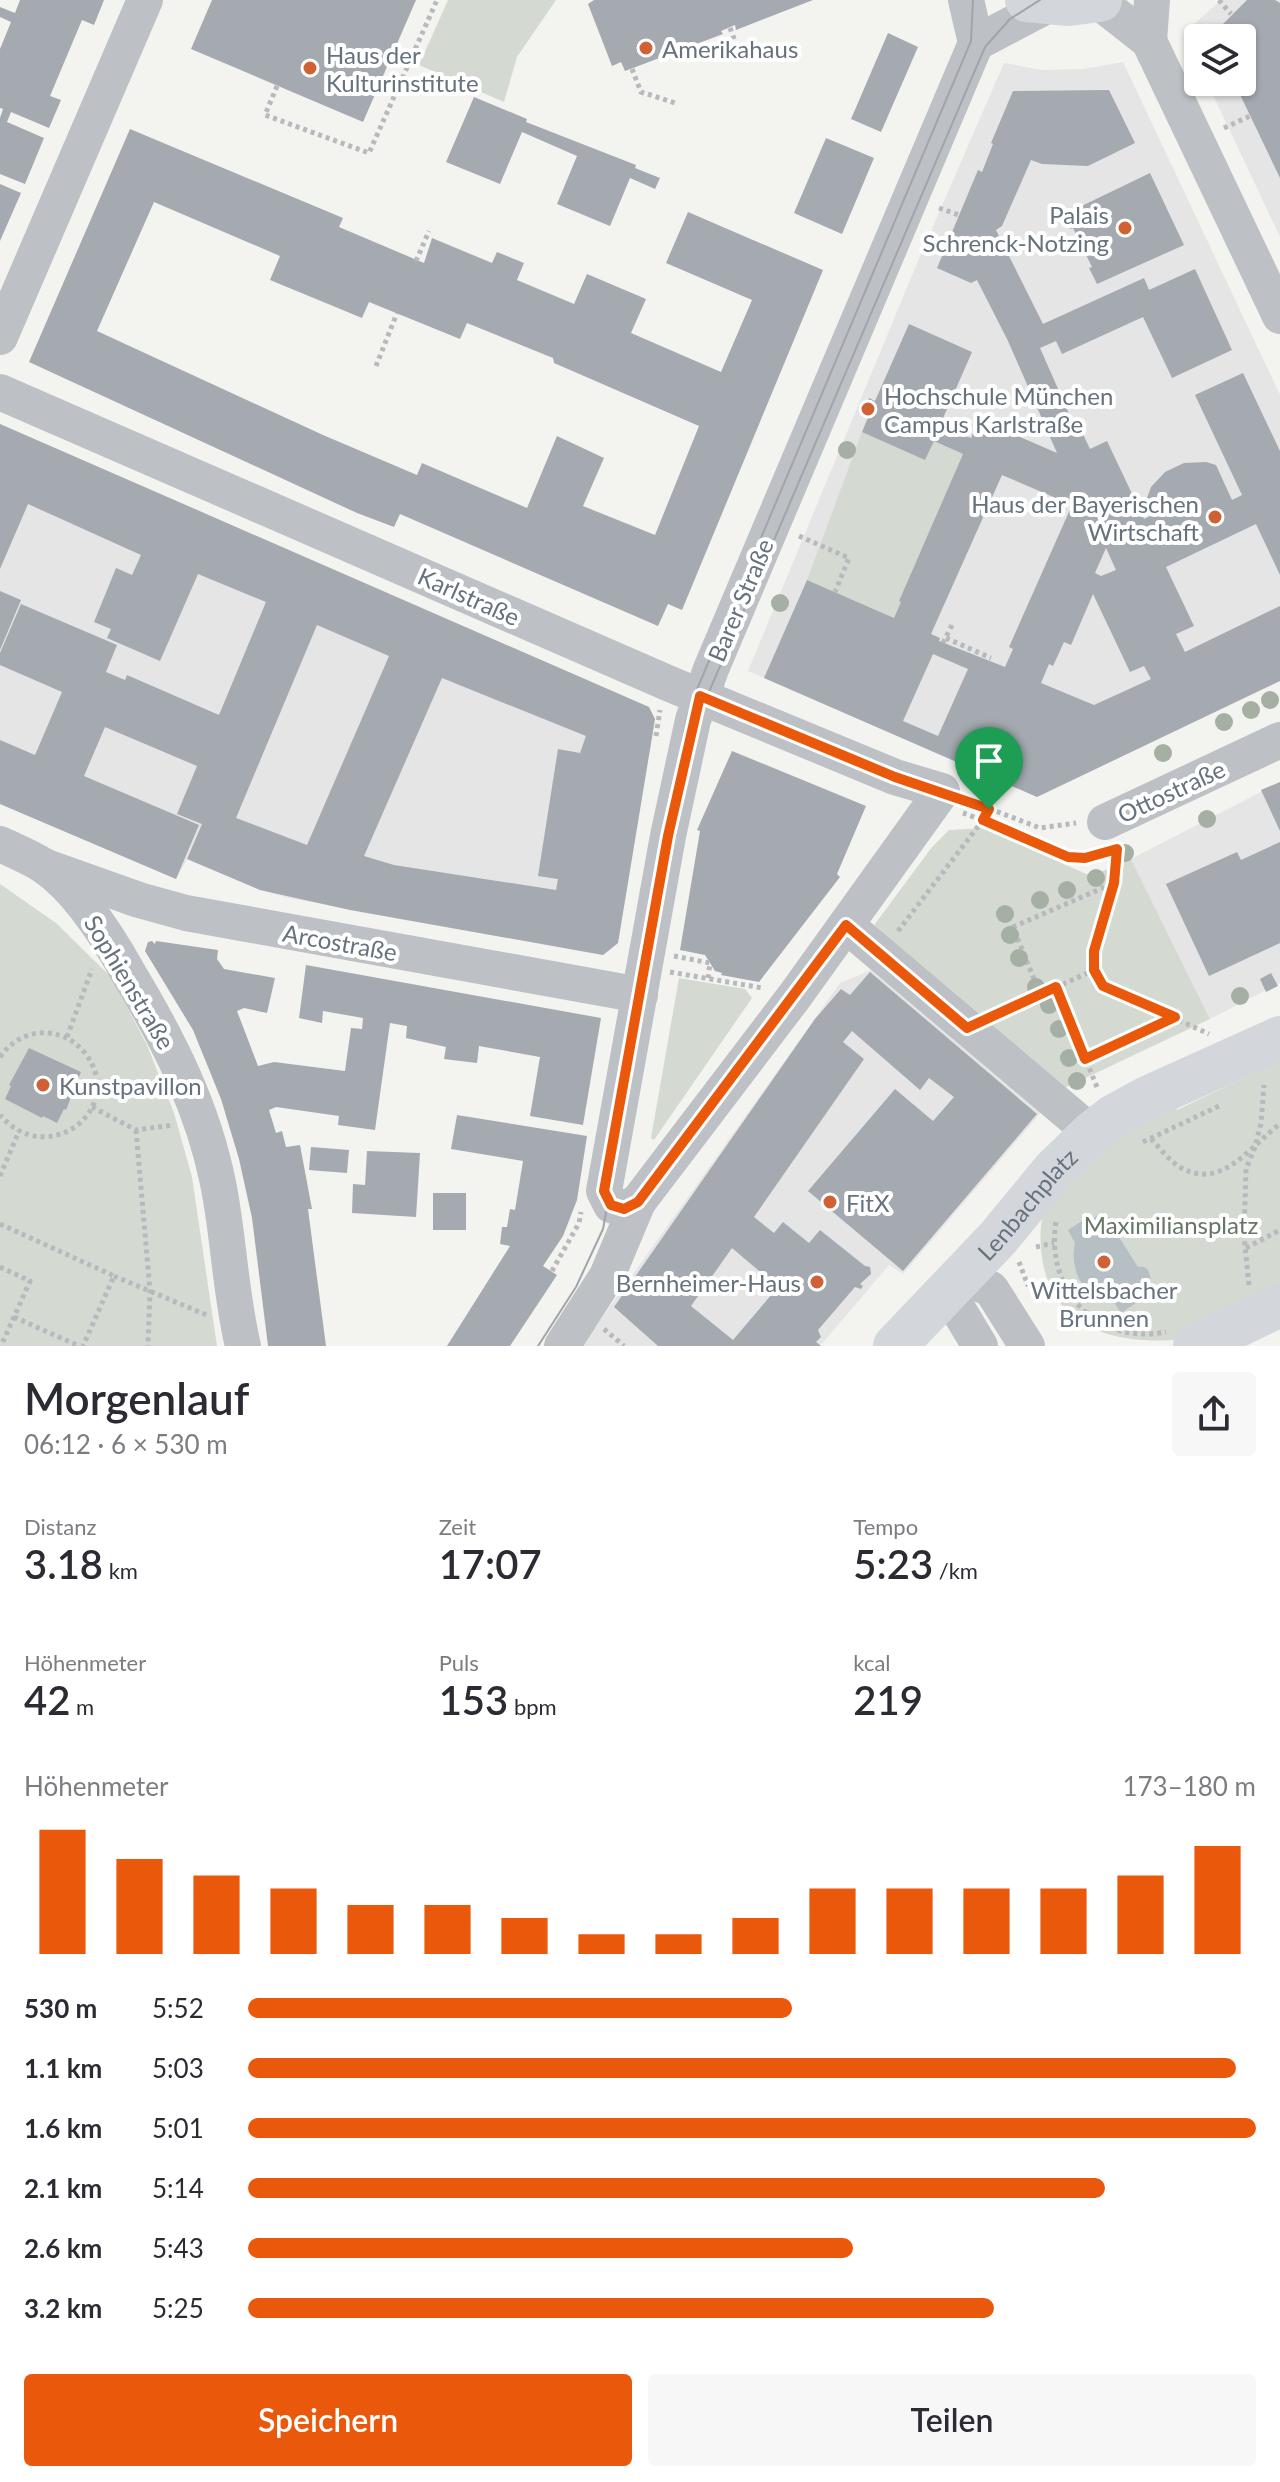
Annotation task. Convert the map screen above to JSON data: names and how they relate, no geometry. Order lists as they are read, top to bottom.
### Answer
{
  "streets": {
    "main road": ["Lenbachplatz"],
    "street": [
      "Karlstraße",
      "Barer Straße",
      "Ottostraße",
      "Arcostraße",
      "Sophienstraße"
    ]
  },
  "crossings": [
    ["Karlstraße", "Barer Straße"],
    ["Karlstraße", "Ottostraße"],
    ["Barer Straße", "Arcostraße"],
    ["Arcostraße", "Sophienstraße"]
  ],
  "parks": ["Maximiliansplatz"],
  "places": [
    "Amerikahaus",
    "Haus der Kulturinstitute",
    "Palais Schrenck-Notzing",
    "Hochschule München Campus Karlstraße",
    "Haus der Bayerischen Wirtschaft",
    "Kunstpavillon",
    "FitX",
    "Wittelsbacher Brunnen",
    "Bernheimer-Haus"
  ],
  "page": {
    "heading": ["Morgenlauf", "06:12 · 6 × 530 m"],
    "stats": [
      ["Distanz", "3.18 km"],
      ["Zeit", "17:07"],
      ["Tempo", "5:23 /km"],
      ["Höhenmeter", "42 m"],
      ["Puls", "153 bpm"],
      ["kcal", "219"]
    ],
    "chart": ["Höhenmeter", "173–180 m"],
    "list": [
      {
        "name": "530 m",
        "note": "5:52"
      },
      {
        "name": "1.1 km",
        "note": "5:03"
      },
      {
        "name": "1.6 km",
        "note": "5:01"
      },
      {
        "name": "2.1 km",
        "note": "5:14"
      },
      {
        "name": "2.6 km",
        "note": "5:43"
      },
      {
        "name": "3.2 km",
        "note": "5:25"
      }
    ],
    "buttons": ["Speichern", "Teilen"]
  }
}
